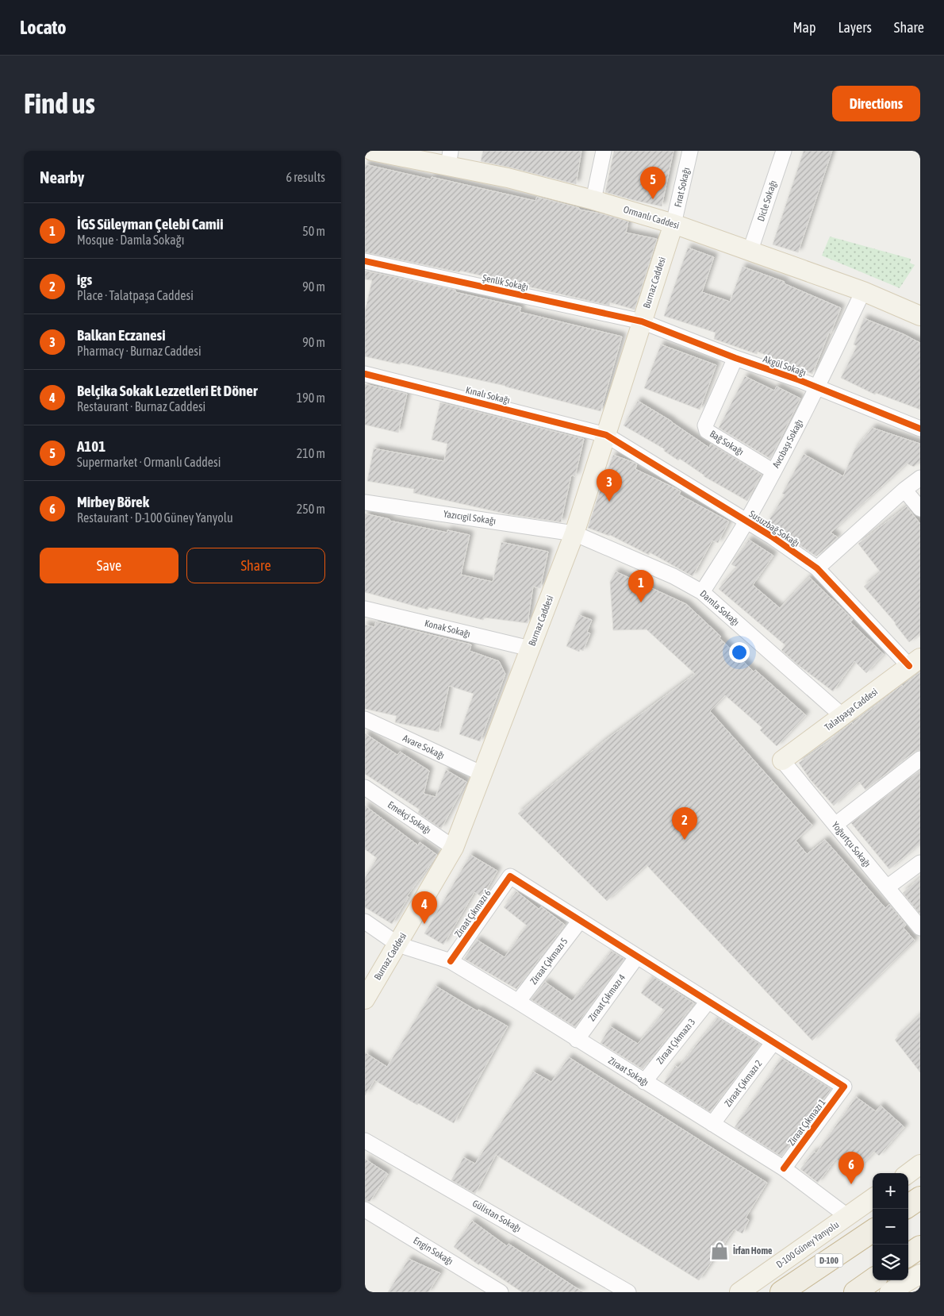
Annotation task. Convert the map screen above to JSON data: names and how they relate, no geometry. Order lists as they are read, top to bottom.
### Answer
{
  "streets": {
    "highway": ["D-100"],
    "main road": [
      "Ormanlı Caddesi",
      "Burnaz Caddesi",
      "Talatpaşa Caddesi",
      "D-100 Güney Yanyolu"
    ],
    "street": [
      "Fırat Sokağı",
      "Dicle Sokağı",
      "Şenlik Sokağı",
      "Akgül Sokağı",
      "Kınalı Sokağı",
      "Bağ Sokağı",
      "Avcıbaşı Sokağı",
      "Yazıcıgil Sokağı",
      "Susuzbağ Sokağı",
      "Damla Sokağı",
      "Konak Sokağı",
      "Avare Sokağı",
      "Emekçi Sokağı",
      "Yoğurtçu Sokağı",
      "Ziraat Çıkmazı 6",
      "Ziraat Çıkmazı 5",
      "Ziraat Çıkmazı 4",
      "Ziraat Çıkmazı 3",
      "Ziraat Sokağı",
      "Ziraat Çıkmazı 2",
      "Ziraat Çıkmazı 1",
      "Gülistan Sokağı",
      "Engin Sokağı"
    ]
  },
  "crossings": [
    ["Fırat Sokağı", "Ormanlı Caddesi"],
    ["Fırat Sokağı", "Burnaz Caddesi"],
    ["Dicle Sokağı", "Ormanlı Caddesi"],
    ["Ormanlı Caddesi", "Burnaz Caddesi"],
    ["Ormanlı Caddesi", "Avcıbaşı Sokağı"],
    ["Şenlik Sokağı", "Burnaz Caddesi"],
    ["Şenlik Sokağı", "Akgül Sokağı"],
    ["Burnaz Caddesi", "Akgül Sokağı"],
    ["Burnaz Caddesi", "Kınalı Sokağı"],
    ["Burnaz Caddesi", "Yazıcıgil Sokağı"],
    ["Burnaz Caddesi", "Susuzbağ Sokağı"],
    ["Burnaz Caddesi", "Damla Sokağı"],
    ["Burnaz Caddesi", "Konak Sokağı"],
    ["Burnaz Caddesi", "Avare Sokağı"],
    ["Burnaz Caddesi", "Emekçi Sokağı"],
    ["Burnaz Caddesi", "Ziraat Sokağı"],
    ["Akgül Sokağı", "Bağ Sokağı"],
    ["Akgül Sokağı", "Avcıbaşı Sokağı"],
    ["Kınalı Sokağı", "Susuzbağ Sokağı"],
    ["Bağ Sokağı", "Avcıbaşı Sokağı"],
    ["Avcıbaşı Sokağı", "Susuzbağ Sokağı"],
    ["Avcıbaşı Sokağı", "Damla Sokağı"],
    ["Yazıcıgil Sokağı", "Damla Sokağı"],
    ["Susuzbağ Sokağı", "Talatpaşa Caddesi"],
    ["Damla Sokağı", "Talatpaşa Caddesi"],
    ["Talatpaşa Caddesi", "Yoğurtçu Sokağı"],
    ["Ziraat Çıkmazı 6", "Ziraat Çıkmazı 5"],
    ["Ziraat Çıkmazı 6", "Ziraat Sokağı"],
    ["Ziraat Çıkmazı 5", "Ziraat Sokağı"],
    ["Ziraat Çıkmazı 4", "Ziraat Sokağı"],
    ["Ziraat Çıkmazı 3", "Ziraat Sokağı"],
    ["Ziraat Sokağı", "Ziraat Çıkmazı 2"],
    ["Ziraat Sokağı", "Ziraat Çıkmazı 1"],
    ["Ziraat Sokağı", "D-100 Güney Yanyolu"],
    ["Ziraat Çıkmazı 2", "Ziraat Çıkmazı 1"]
  ],
  "places": {
    "shop": ["İrfan Home"]
  },
  "page": {
    "header": "Locato",
    "nav": ["Map", "Layers", "Share"],
    "buttons": [
      "Directions",
      ["Save", "Share"]
    ],
    "title": "Find us",
    "heading": ["Nearby", "6 results"],
    "pins": [
      "5",
      "3",
      "1",
      "2",
      "4",
      "6"
    ],
    "list": [
      {
        "mark": "1",
        "name": "İGS Süleyman Çelebi Camii",
        "note": "Mosque · Damla Sokağı",
        "value": "50 m"
      },
      {
        "mark": "2",
        "name": "igs",
        "note": "Place · Talatpaşa Caddesi",
        "value": "90 m"
      },
      {
        "mark": "3",
        "name": "Balkan Eczanesi",
        "note": "Pharmacy · Burnaz Caddesi",
        "value": "90 m"
      },
      {
        "mark": "4",
        "name": "Belçika Sokak Lezzetleri Et Döner",
        "note": "Restaurant · Burnaz Caddesi",
        "value": "190 m"
      },
      {
        "mark": "5",
        "name": "A101",
        "note": "Supermarket · Ormanlı Caddesi",
        "value": "210 m"
      },
      {
        "mark": "6",
        "name": "Mirbey Börek",
        "note": "Restaurant · D-100 Güney Yanyolu",
        "value": "250 m"
      }
    ],
    "map_buttons": ["+", "−"]
  }
}
